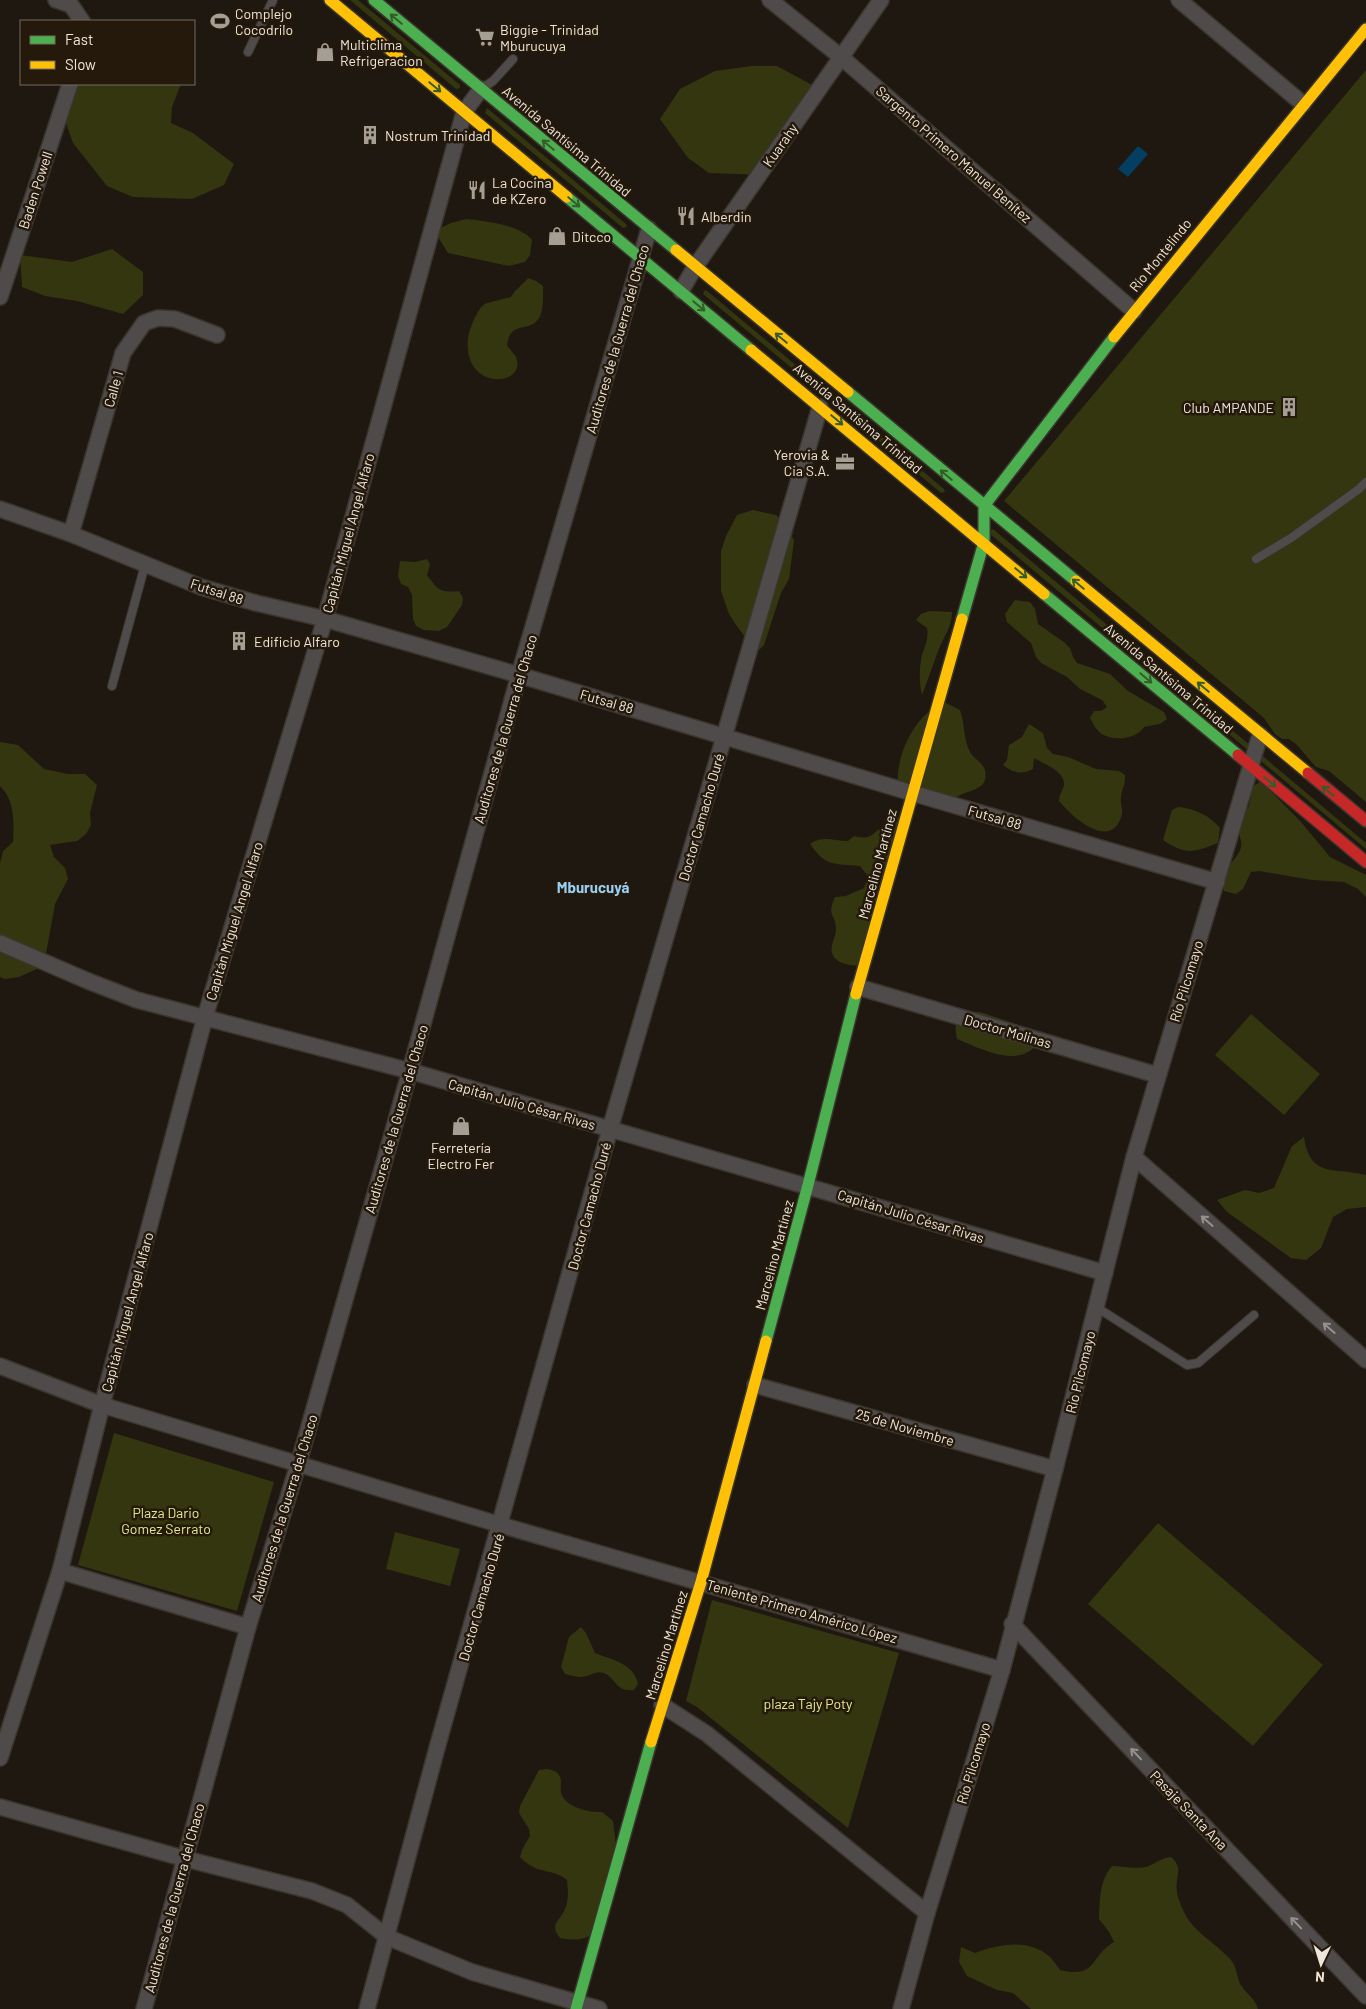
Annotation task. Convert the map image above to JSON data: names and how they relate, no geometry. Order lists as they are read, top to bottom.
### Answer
{
  "streets": {
    "main road": ["Avenida Santísima Trinidad", "Río Montelindo", "Marcelino Martínez"],
    "street": [
      "Kuarahy",
      "Sargento Primero Manuel Benítez",
      "Baden Powell",
      "Auditores de la Guerra del Chaco",
      "Calle 1",
      "Capitán Miguel Angel Alfaro",
      "Futsal 88",
      "Doctor Camacho Duré",
      "Río Pilcomayo",
      "Doctor Molinas",
      "Capitán Julio César Rivas",
      "25 de Noviembre",
      "Teniente Primero Américo López",
      "Pasaje Santa Ana"
    ]
  },
  "crossings": [
    ["Avenida Santísima Trinidad", "Kuarahy"],
    ["Avenida Santísima Trinidad", "Río Montelindo"],
    ["Avenida Santísima Trinidad", "Auditores de la Guerra del Chaco"],
    ["Avenida Santísima Trinidad", "Capitán Miguel Angel Alfaro"],
    ["Avenida Santísima Trinidad", "Doctor Camacho Duré"],
    ["Avenida Santísima Trinidad", "Marcelino Martínez"],
    ["Avenida Santísima Trinidad", "Río Pilcomayo"],
    ["Kuarahy", "Sargento Primero Manuel Benítez"],
    ["Sargento Primero Manuel Benítez", "Río Montelindo"],
    ["Río Montelindo", "Marcelino Martínez"],
    ["Auditores de la Guerra del Chaco", "Futsal 88"],
    ["Auditores de la Guerra del Chaco", "Capitán Julio César Rivas"],
    ["Auditores de la Guerra del Chaco", "Teniente Primero Américo López"],
    ["Calle 1", "Futsal 88"],
    ["Capitán Miguel Angel Alfaro", "Futsal 88"],
    ["Capitán Miguel Angel Alfaro", "Capitán Julio César Rivas"],
    ["Capitán Miguel Angel Alfaro", "Teniente Primero Américo López"],
    ["Futsal 88", "Doctor Camacho Duré"],
    ["Futsal 88", "Marcelino Martínez"],
    ["Futsal 88", "Río Pilcomayo"],
    ["Doctor Camacho Duré", "Capitán Julio César Rivas"],
    ["Doctor Camacho Duré", "Teniente Primero Américo López"],
    ["Marcelino Martínez", "Doctor Molinas"],
    ["Marcelino Martínez", "Capitán Julio César Rivas"],
    ["Marcelino Martínez", "25 de Noviembre"],
    ["Marcelino Martínez", "Teniente Primero Américo López"],
    ["Río Pilcomayo", "Doctor Molinas"],
    ["Río Pilcomayo", "Capitán Julio César Rivas"],
    ["Río Pilcomayo", "25 de Noviembre"],
    ["Río Pilcomayo", "Teniente Primero Américo López"],
    ["Río Pilcomayo", "Pasaje Santa Ana"]
  ],
  "one_way": ["Pasaje Santa Ana"],
  "districts": ["Mburucuyá"],
  "parks": ["Plaza Dario Gomez Serrato", "plaza Tajy Poty"],
  "places": {
    "sports": ["Complejo Cocodrilo"],
    "supermarket": ["Biggie - Trinidad Mburucuya"],
    "shop": ["Multiclima Refrigeracion", "Ditcco", "Ferretería Electro Fer"],
    "building": ["Nostrum Trinidad", "Club AMPANDE", "Edificio Alfaro"],
    "restaurant": ["La Cocina de KZero", "Alberdin"],
    "office": ["Yerovia & Cia S.A."]
  },
  "legend": ["Fast", "Slow"],
  "north": "bottom"
}
